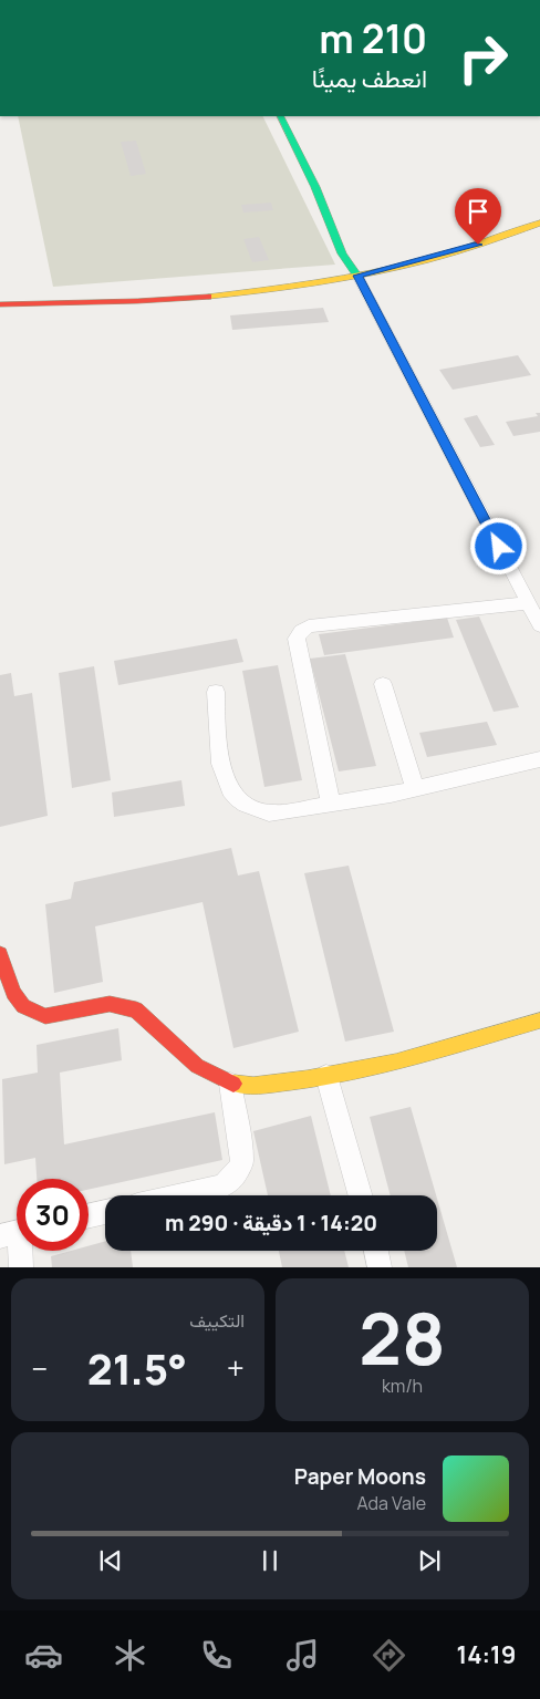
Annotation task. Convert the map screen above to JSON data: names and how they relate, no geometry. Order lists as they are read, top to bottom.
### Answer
{
  "page": {
    "turn": ["210 m", "انعطف يمينًا"],
    "limit": "30",
    "trip": "14:20 · 1 دقيقة · 290 m",
    "tile": [
      ["28", "km/h"],
      "التكييف"
    ],
    "heat": ["−", "21.5°", "+"],
    "song": ["Paper Moons", "Ada Vale"],
    "tabs": "14:19"
  }
}
